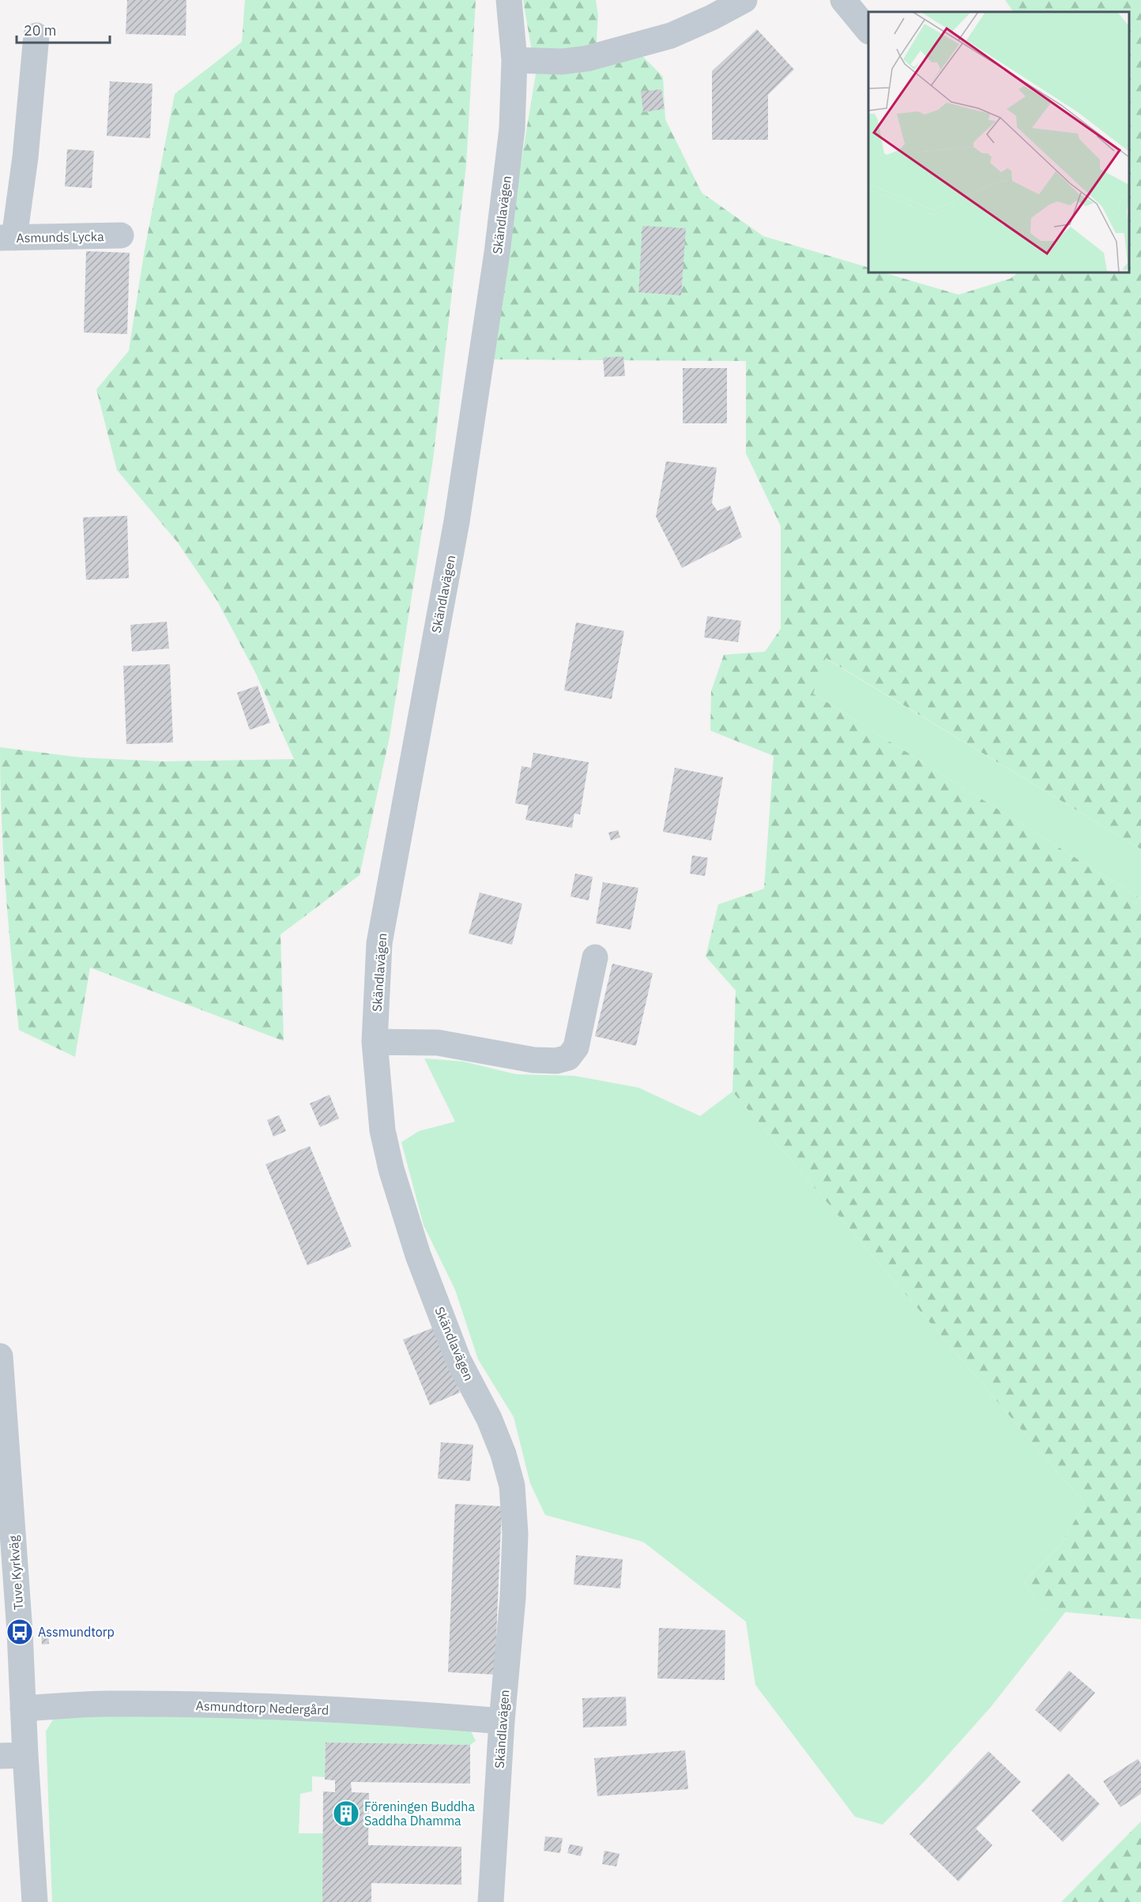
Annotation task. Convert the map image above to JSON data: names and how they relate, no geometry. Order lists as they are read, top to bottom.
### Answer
{
  "streets": {
    "street": [
      "Skändlavägen",
      "Asmunds Lycka",
      "Tuve Kyrkväg",
      "Asmundtorp Nedergård"
    ]
  },
  "crossings": [
    ["Skändlavägen", "Asmundtorp Nedergård"],
    ["Tuve Kyrkväg", "Asmundtorp Nedergård"]
  ],
  "places": {
    "bus stop": ["Assmundtorp"],
    "building": ["Föreningen Buddha Saddha Dhamma"]
  },
  "scale_bar": "20 m"
}
